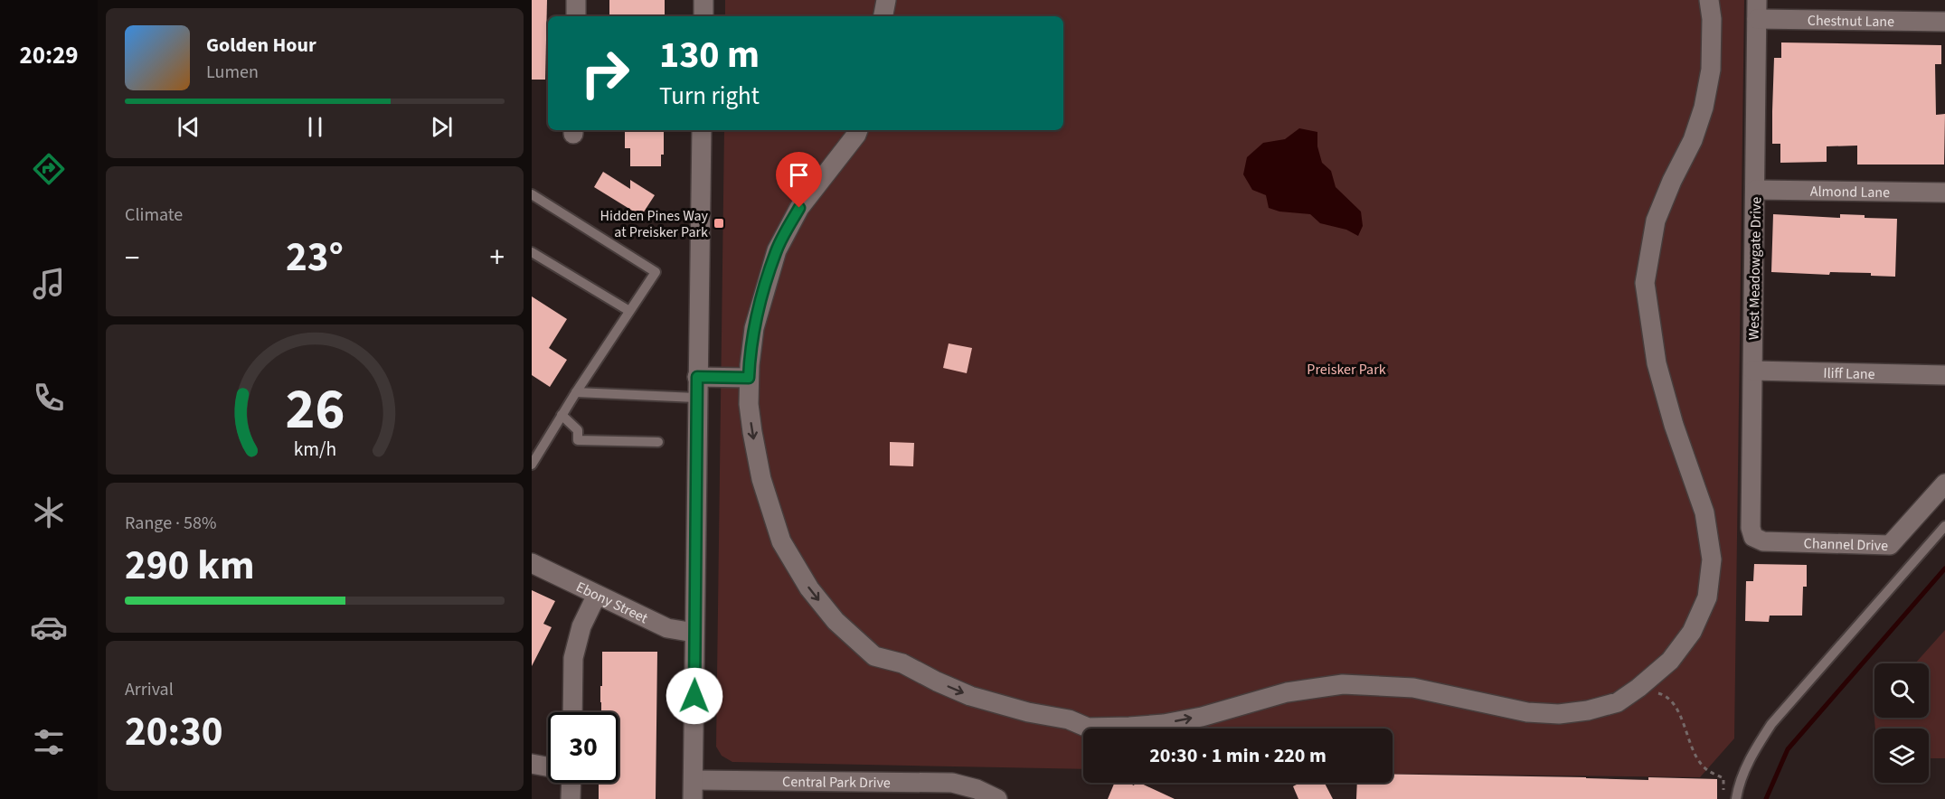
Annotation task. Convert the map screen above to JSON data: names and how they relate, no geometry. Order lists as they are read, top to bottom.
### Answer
{
  "streets": {
    "street": [
      "Chestnut Lane",
      "Almond Lane",
      "West Meadowgate Drive",
      "Iliff Lane",
      "Channel Drive",
      "Ebony Street",
      "Central Park Drive"
    ]
  },
  "crossings": [
    ["Chestnut Lane", "West Meadowgate Drive"],
    ["Almond Lane", "West Meadowgate Drive"],
    ["West Meadowgate Drive", "Iliff Lane"],
    ["West Meadowgate Drive", "Channel Drive"]
  ],
  "parks": ["Preisker Park"],
  "places": {
    "transit": ["Hidden Pines Way at Preisker Park"]
  },
  "page": {
    "tabs": "20:29",
    "turn": ["130 m", "Turn right"],
    "song": ["Golden Hour", "Lumen"],
    "tile": [
      "Climate",
      ["Range · 58%", "290 km"],
      ["Arrival", "20:30"]
    ],
    "heat": ["−", "23°", "+"],
    "limit": "30",
    "trip": "20:30 · 1 min · 220 m",
    "gauge": ["26", "km/h"]
  }
}
